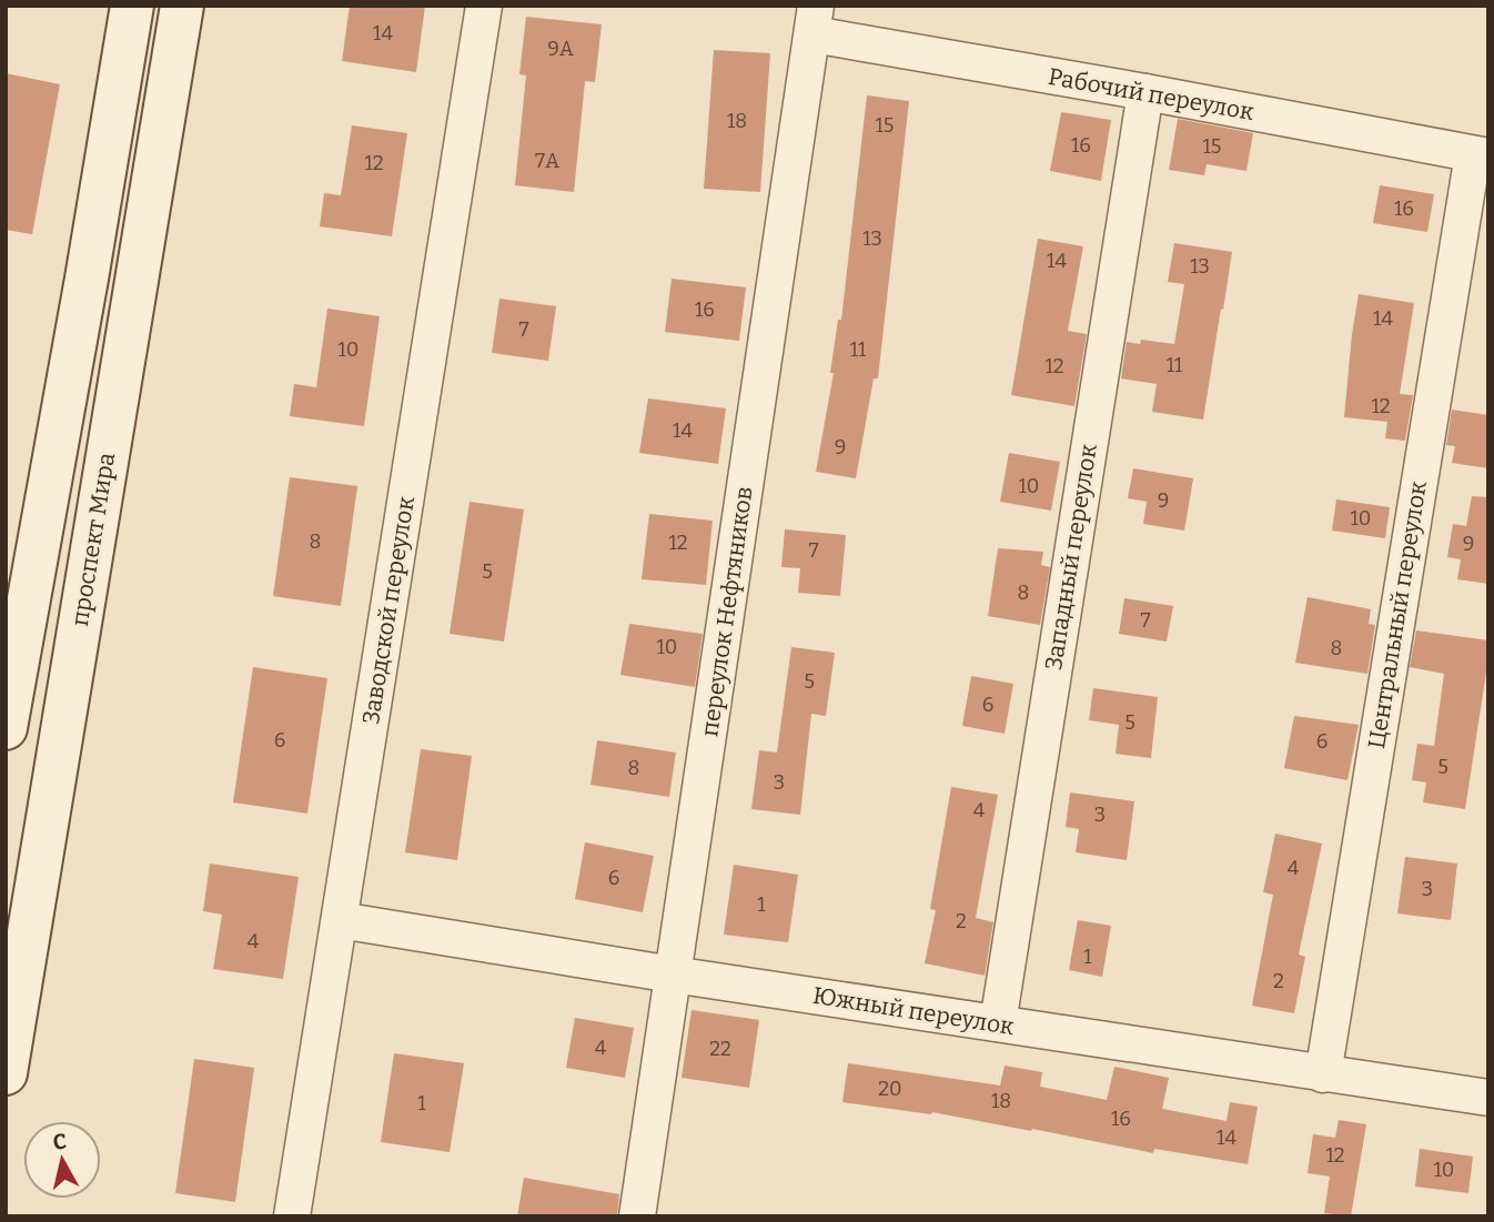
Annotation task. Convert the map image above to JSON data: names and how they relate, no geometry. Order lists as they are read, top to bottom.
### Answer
{
  "streets": {
    "main road": ["проспект Мира"],
    "street": [
      "Рабочий переулок",
      "Западный переулок",
      "Заводской переулок",
      "переулок Нефтяников",
      "Центральный переулок",
      "Южный переулок"
    ]
  },
  "crossings": [
    ["Рабочий переулок", "Западный переулок"],
    ["Рабочий переулок", "переулок Нефтяников"],
    ["Рабочий переулок", "Центральный переулок"],
    ["Западный переулок", "Южный переулок"],
    ["Заводской переулок", "Южный переулок"],
    ["переулок Нефтяников", "Южный переулок"],
    ["Центральный переулок", "Южный переулок"]
  ],
  "house_numbers": [
    "14",
    "9А",
    "18",
    "15",
    "16",
    "15",
    "7А",
    "12",
    "16",
    "13",
    "14",
    "13",
    "16",
    "14",
    "7",
    "10",
    "11",
    "11",
    "12",
    "12",
    "14",
    "9",
    "10",
    "9",
    "10",
    "8",
    "12",
    "9",
    "7",
    "5",
    "8",
    "7",
    "10",
    "8",
    "5",
    "6",
    "5",
    "6",
    "6",
    "5",
    "8",
    "3",
    "4",
    "3",
    "4",
    "6",
    "3",
    "1",
    "2",
    "4",
    "1",
    "2",
    "4",
    "22",
    "20",
    "18",
    "1",
    "16",
    "14",
    "12",
    "10"
  ],
  "north": "top"
}
